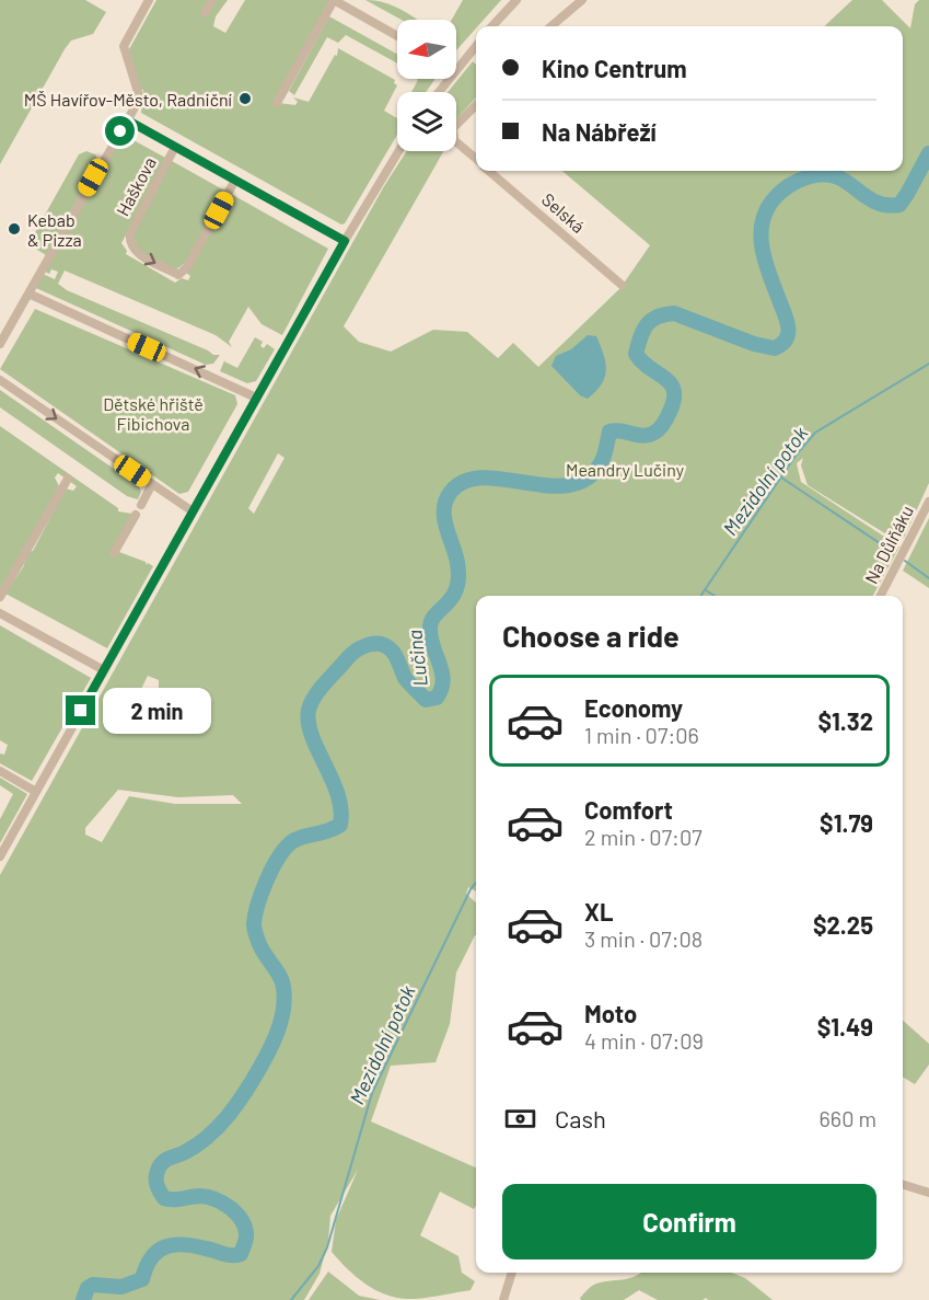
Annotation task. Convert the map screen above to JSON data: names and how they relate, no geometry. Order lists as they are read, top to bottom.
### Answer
{
  "streets": {
    "street": ["Haškova", "Selská", "Na Důlňáku"]
  },
  "water": ["Mezidolní potok", "Lučina"],
  "parks": ["Dětské hřiště Fibichova", "Meandry Lučiny"],
  "places": ["MŠ Havířov-Město, Radniční", "Kebab & Pizza"],
  "north": "left",
  "page": {
    "banner": ["Kino Centrum", "Na Nábřeží"],
    "heading": "Choose a ride",
    "list": [
      {
        "name": "Economy",
        "note": "1 min · 07:06",
        "value": "$1.32"
      },
      {
        "name": "Comfort",
        "note": "2 min · 07:07",
        "value": "$1.79"
      },
      {
        "name": "XL",
        "note": "3 min · 07:08",
        "value": "$2.25"
      },
      {
        "name": "Moto",
        "note": "4 min · 07:09",
        "value": "$1.49"
      }
    ],
    "bubble": "2 min",
    "pay": ["Cash", "660 m"],
    "buttons": "Confirm"
  }
}
